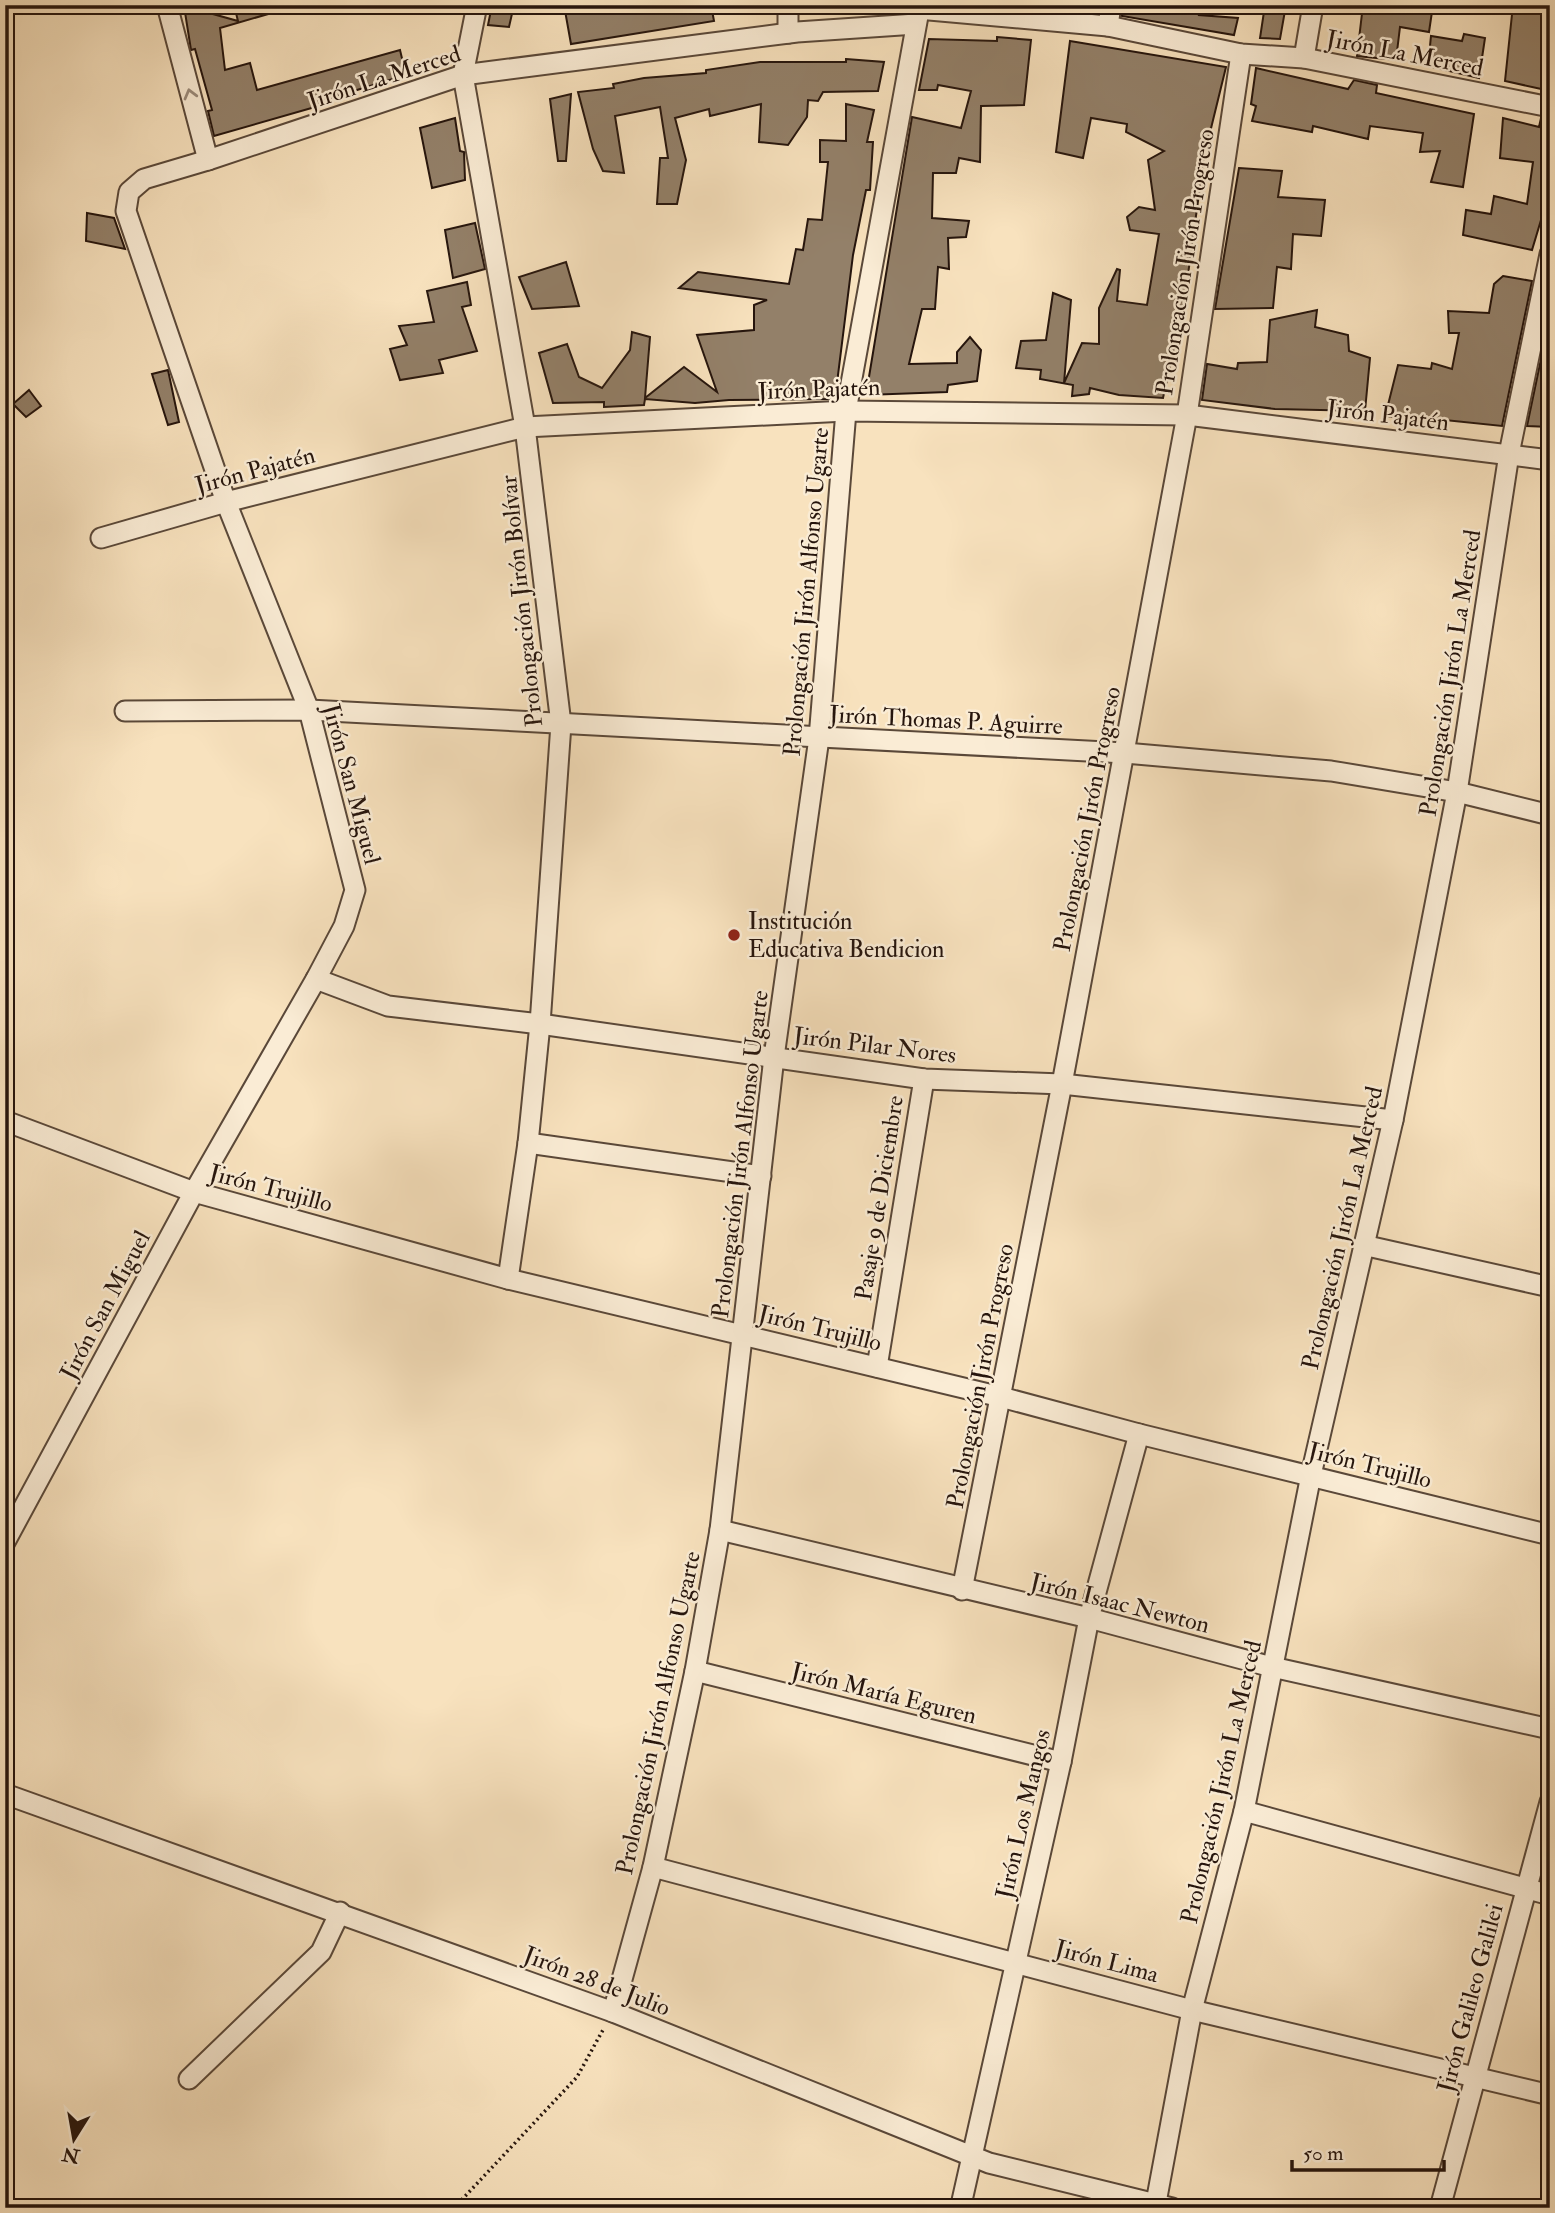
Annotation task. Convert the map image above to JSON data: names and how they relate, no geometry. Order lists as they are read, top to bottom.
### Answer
{
  "streets": {
    "street": [
      "Jirón La Merced",
      "Prolongación Jirón Progreso",
      "Jirón Pajatén",
      "Prolongación Jirón Alfonso Ugarte",
      "Prolongación Jirón Bolívar",
      "Prolongación Jirón La Merced",
      "Jirón Thomas P. Aguirre",
      "Jirón San Miguel",
      "Jirón Pilar Nores",
      "Jirón Trujillo",
      "Pasaje 9 de Diciembre",
      "Jirón Isaac Newton",
      "Jirón María Eguren",
      "Jirón Los Mangos",
      "Jirón Lima",
      "Jirón 28 de Julio",
      "Jirón Galileo Galilei"
    ]
  },
  "crossings": [
    ["Jirón La Merced", "Prolongación Jirón Progreso"],
    ["Jirón La Merced", "Prolongación Jirón Alfonso Ugarte"],
    ["Jirón La Merced", "Prolongación Jirón Bolívar"],
    ["Jirón La Merced", "Jirón San Miguel"],
    ["Prolongación Jirón Progreso", "Jirón Pajatén"],
    ["Prolongación Jirón Progreso", "Jirón Thomas P. Aguirre"],
    ["Prolongación Jirón Progreso", "Jirón Pilar Nores"],
    ["Prolongación Jirón Progreso", "Jirón Trujillo"],
    ["Prolongación Jirón Progreso", "Jirón Isaac Newton"],
    ["Jirón Pajatén", "Prolongación Jirón Alfonso Ugarte"],
    ["Jirón Pajatén", "Prolongación Jirón Bolívar"],
    ["Jirón Pajatén", "Prolongación Jirón La Merced"],
    ["Jirón Pajatén", "Jirón San Miguel"],
    ["Prolongación Jirón Alfonso Ugarte", "Jirón Thomas P. Aguirre"],
    ["Prolongación Jirón Alfonso Ugarte", "Jirón Pilar Nores"],
    ["Prolongación Jirón Alfonso Ugarte", "Jirón Trujillo"],
    ["Prolongación Jirón Alfonso Ugarte", "Jirón Isaac Newton"],
    ["Prolongación Jirón Alfonso Ugarte", "Jirón María Eguren"],
    ["Prolongación Jirón Alfonso Ugarte", "Jirón Lima"],
    ["Prolongación Jirón Alfonso Ugarte", "Jirón 28 de Julio"],
    ["Prolongación Jirón Bolívar", "Jirón Thomas P. Aguirre"],
    ["Prolongación Jirón Bolívar", "Jirón Pilar Nores"],
    ["Prolongación Jirón Bolívar", "Jirón Trujillo"],
    ["Prolongación Jirón La Merced", "Jirón Thomas P. Aguirre"],
    ["Prolongación Jirón La Merced", "Jirón Pilar Nores"],
    ["Prolongación Jirón La Merced", "Jirón Trujillo"],
    ["Prolongación Jirón La Merced", "Jirón Isaac Newton"],
    ["Prolongación Jirón La Merced", "Jirón Lima"],
    ["Prolongación Jirón La Merced", "Jirón 28 de Julio"],
    ["Jirón Thomas P. Aguirre", "Jirón San Miguel"],
    ["Jirón San Miguel", "Jirón Pilar Nores"],
    ["Jirón San Miguel", "Jirón Trujillo"],
    ["Jirón Pilar Nores", "Pasaje 9 de Diciembre"],
    ["Jirón Trujillo", "Pasaje 9 de Diciembre"],
    ["Jirón Trujillo", "Jirón Los Mangos"],
    ["Jirón Isaac Newton", "Jirón Los Mangos"],
    ["Jirón María Eguren", "Jirón Los Mangos"],
    ["Jirón Los Mangos", "Jirón Lima"],
    ["Jirón Los Mangos", "Jirón 28 de Julio"],
    ["Jirón Lima", "Jirón Galileo Galilei"]
  ],
  "places": ["Institución Educativa Bendicion"],
  "scale_bar": "50 m",
  "north": "bottom"
}
